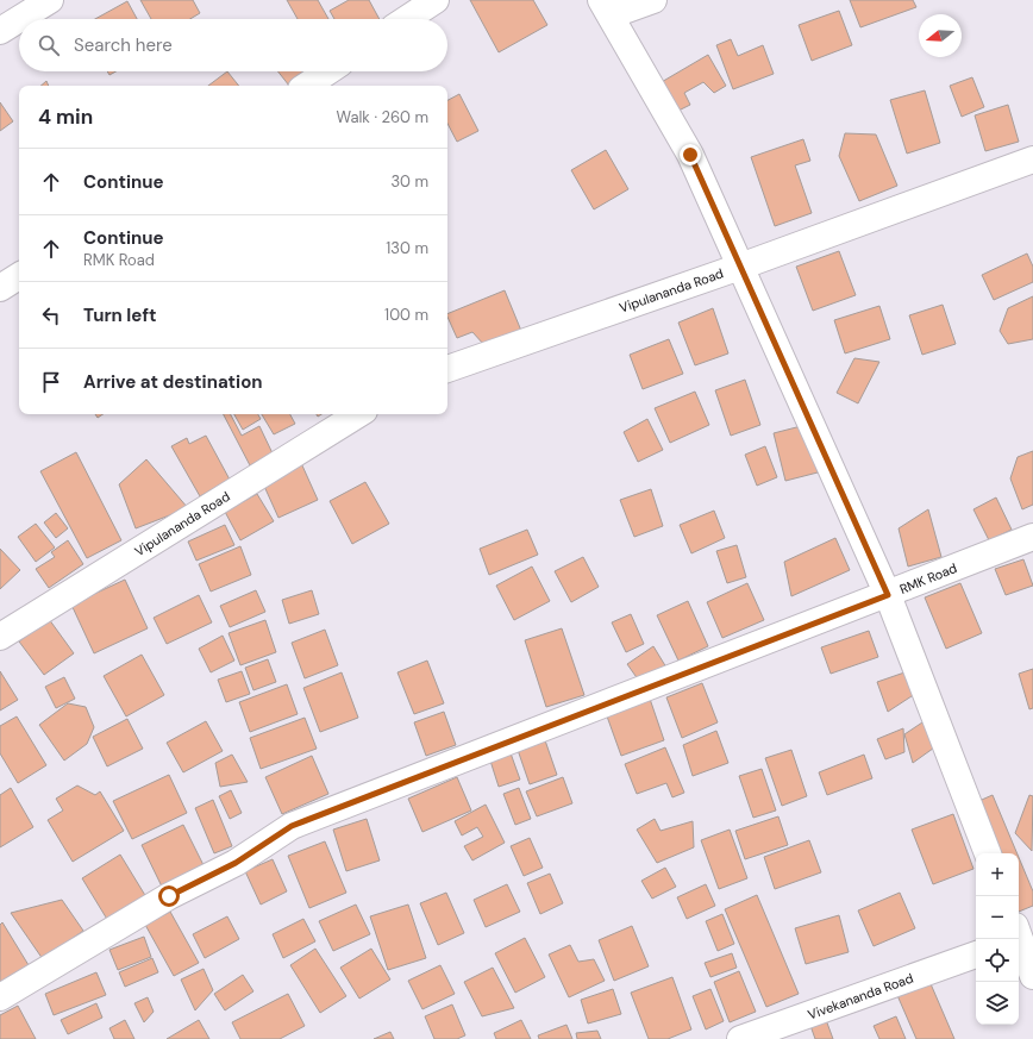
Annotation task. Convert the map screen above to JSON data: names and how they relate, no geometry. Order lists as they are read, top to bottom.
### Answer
{
  "streets": {
    "street": ["Vipulananda Road", "RMK Road", "Vivekananda Road"]
  },
  "north": "left",
  "page": {
    "search": "Search here",
    "heading": ["4 min", "Walk · 260 m"],
    "list": [
      ["Continue", "30 m"],
      ["Continue", "RMK Road", "130 m"],
      ["Turn left", "100 m"],
      "Arrive at destination"
    ],
    "map_buttons": ["+", "−"]
  }
}
